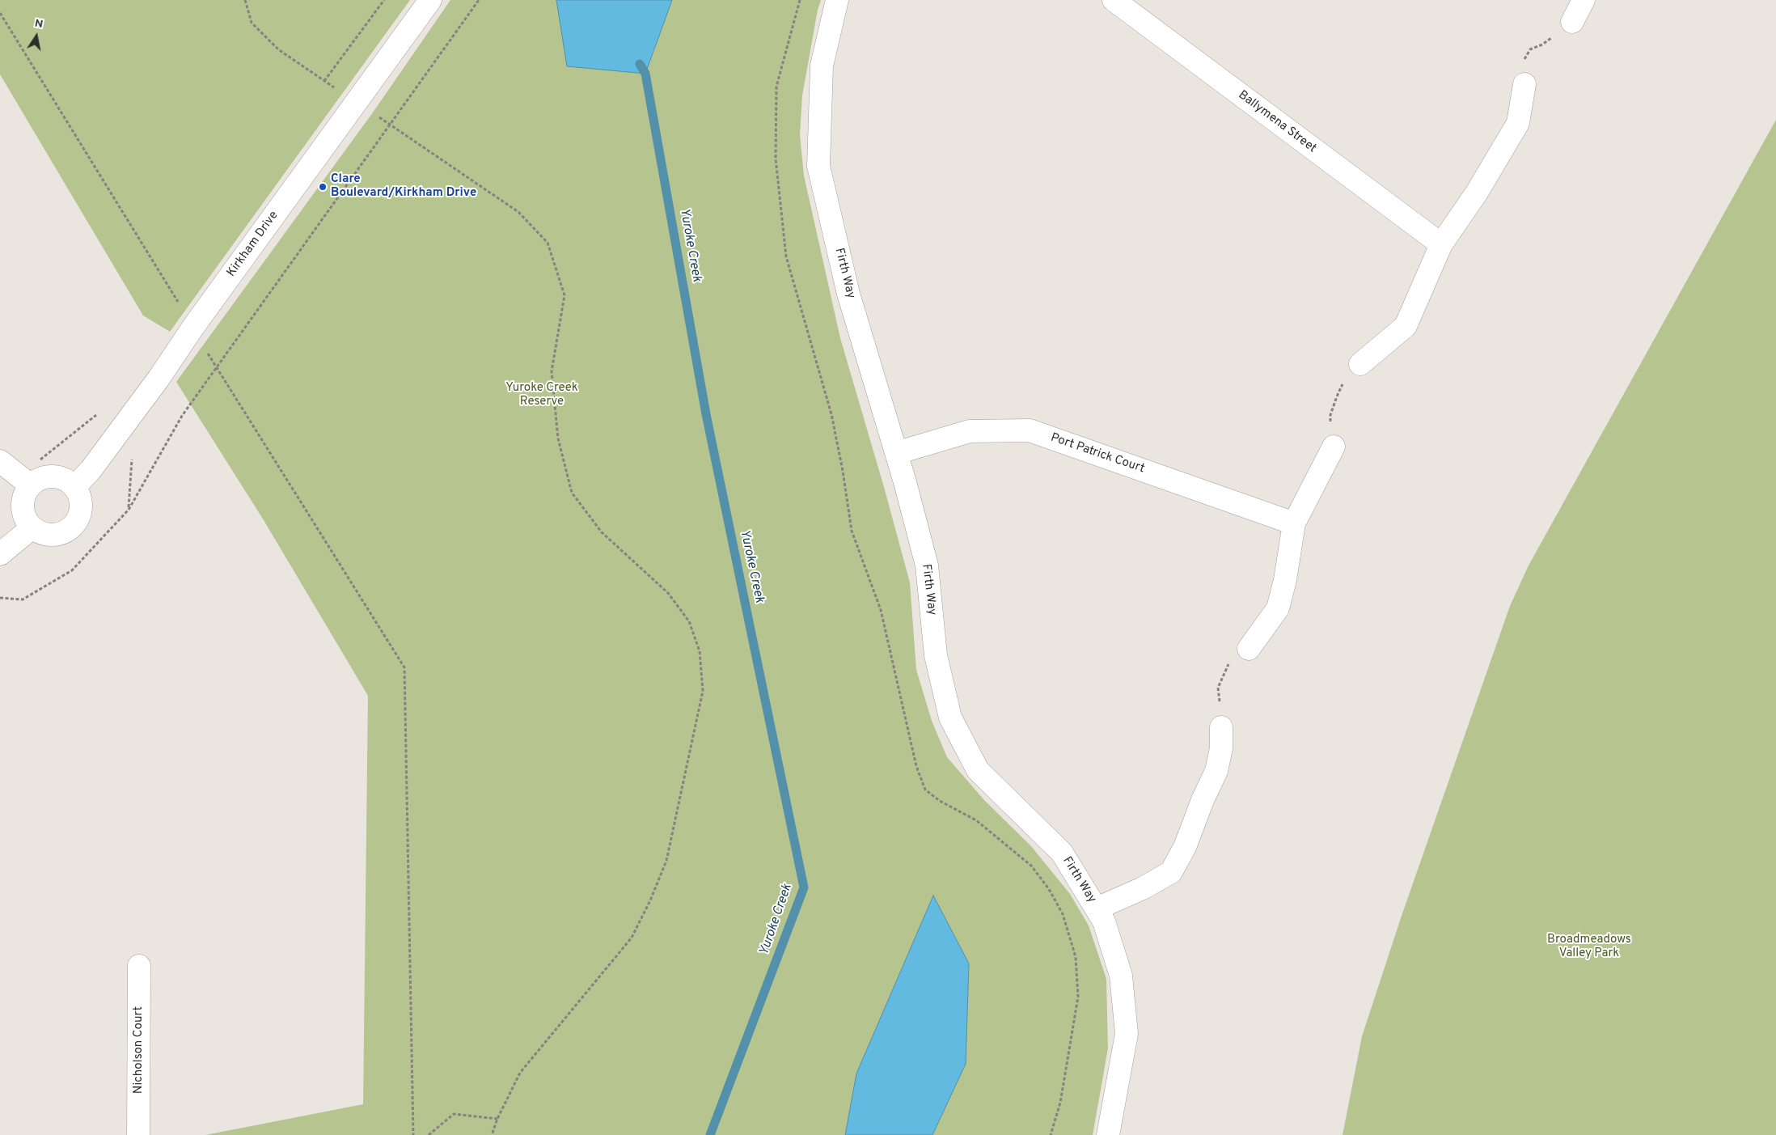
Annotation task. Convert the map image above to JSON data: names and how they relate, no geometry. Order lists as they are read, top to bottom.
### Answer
{
  "streets": {
    "street": [
      "Ballymena Street",
      "Kirkham Drive",
      "Firth Way",
      "Port Patrick Court",
      "Nicholson Court"
    ]
  },
  "crossings": [
    ["Firth Way", "Port Patrick Court"]
  ],
  "water": ["Yuroke Creek"],
  "parks": ["Yuroke Creek Reserve", "Broadmeadows Valley Park"],
  "places": ["Clare Boulevard/Kirkham Drive"],
  "north": "top"
}
